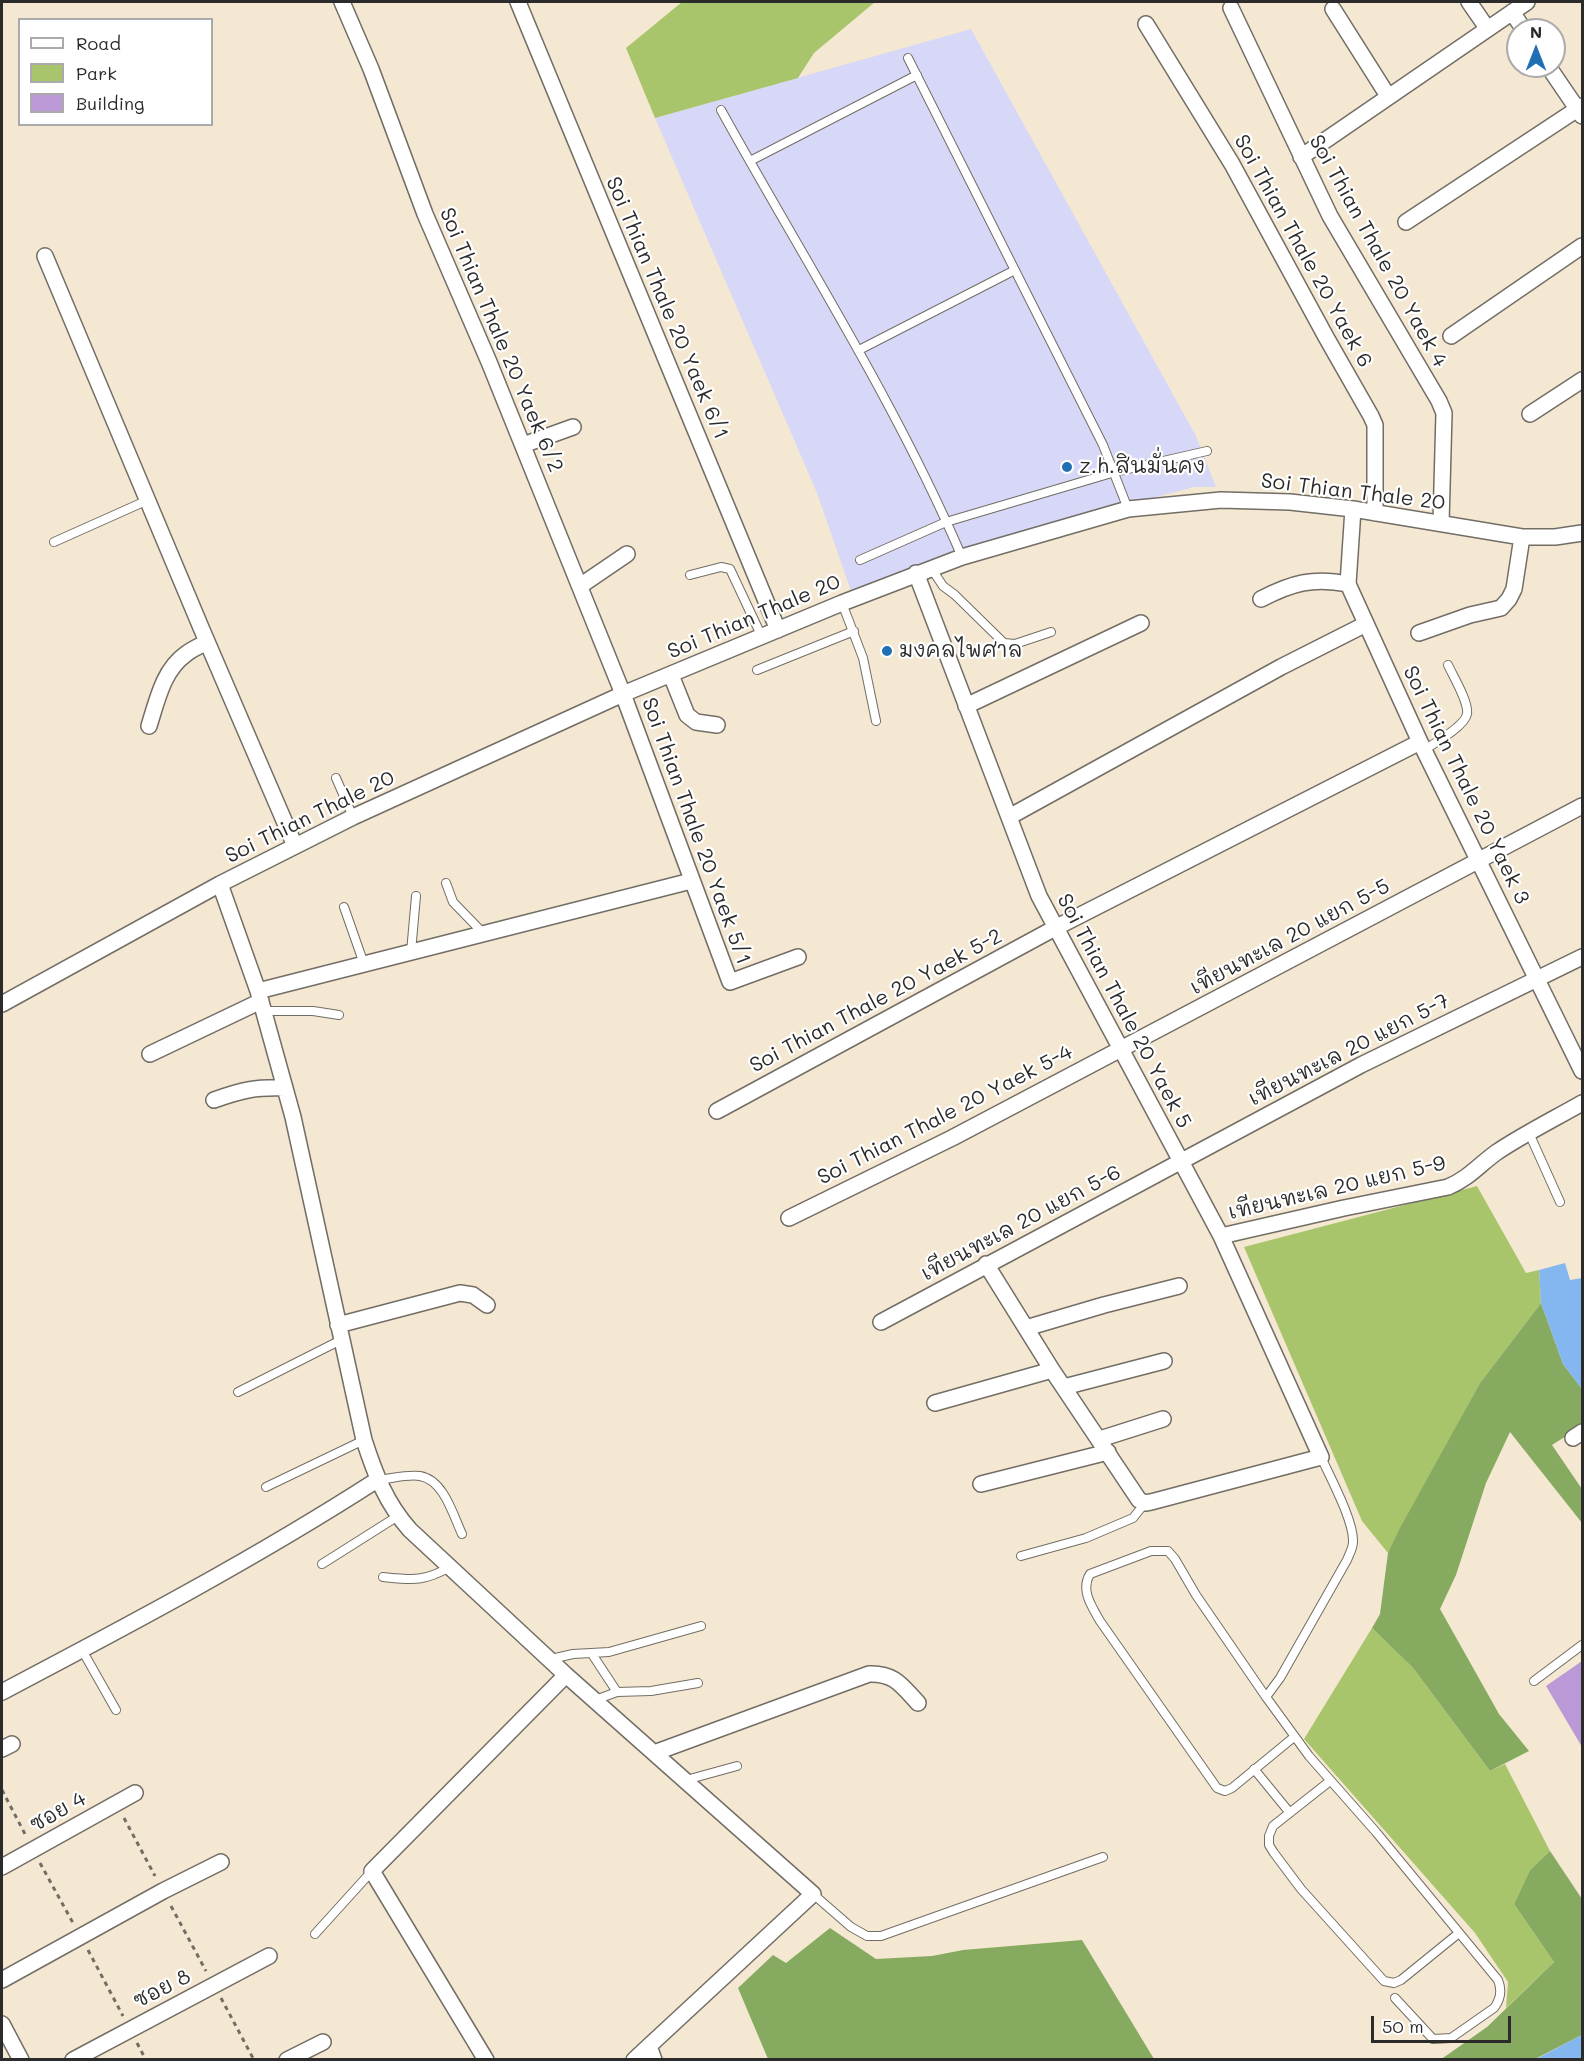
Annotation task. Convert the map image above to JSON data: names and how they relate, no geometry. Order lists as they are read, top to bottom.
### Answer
{
  "streets": {
    "street": [
      "Soi Thian Thale 20 Yaek 6",
      "Soi Thian Thale 20 Yaek 4",
      "Soi Thian Thale 20 Yaek 6/1",
      "Soi Thian Thale 20 Yaek 6/2",
      "Soi Thian Thale 20",
      "Soi Thian Thale 20 Yaek 3",
      "Soi Thian Thale 20 Yaek 5/1",
      "เทียนทะเล 20 แยก 5-5",
      "Soi Thian Thale 20 Yaek 5-2",
      "Soi Thian Thale 20 Yaek 5",
      "เทียนทะเล 20 แยก 5-7",
      "Soi Thian Thale 20 Yaek 5-4",
      "เทียนทะเล 20 แยก 5-9",
      "เทียนทะเล 20 แยก 5-6",
      "ซอย 4",
      "ซอย 8"
    ]
  },
  "crossings": [
    ["Soi Thian Thale 20 Yaek 6", "Soi Thian Thale 20"],
    ["Soi Thian Thale 20 Yaek 4", "Soi Thian Thale 20"],
    ["Soi Thian Thale 20 Yaek 6/1", "Soi Thian Thale 20"],
    ["Soi Thian Thale 20 Yaek 6/2", "Soi Thian Thale 20"],
    ["Soi Thian Thale 20 Yaek 6/2", "Soi Thian Thale 20 Yaek 5/1"],
    ["Soi Thian Thale 20", "Soi Thian Thale 20 Yaek 3"],
    ["Soi Thian Thale 20", "Soi Thian Thale 20 Yaek 5/1"],
    ["Soi Thian Thale 20", "Soi Thian Thale 20 Yaek 5"],
    ["Soi Thian Thale 20 Yaek 3", "เทียนทะเล 20 แยก 5-5"],
    ["Soi Thian Thale 20 Yaek 3", "Soi Thian Thale 20 Yaek 5-2"],
    ["Soi Thian Thale 20 Yaek 3", "เทียนทะเล 20 แยก 5-7"],
    ["เทียนทะเล 20 แยก 5-5", "Soi Thian Thale 20 Yaek 5"],
    ["เทียนทะเล 20 แยก 5-5", "Soi Thian Thale 20 Yaek 5-4"],
    ["Soi Thian Thale 20 Yaek 5-2", "Soi Thian Thale 20 Yaek 5"],
    ["Soi Thian Thale 20 Yaek 5", "เทียนทะเล 20 แยก 5-7"],
    ["Soi Thian Thale 20 Yaek 5", "Soi Thian Thale 20 Yaek 5-4"],
    ["Soi Thian Thale 20 Yaek 5", "เทียนทะเล 20 แยก 5-9"],
    ["Soi Thian Thale 20 Yaek 5", "เทียนทะเล 20 แยก 5-6"],
    ["เทียนทะเล 20 แยก 5-7", "เทียนทะเล 20 แยก 5-6"]
  ],
  "places": ["z.h.สินมั่นคง", "มงคลไพศาล"],
  "legend": ["Road", "Park", "Building"],
  "scale_bar": "50 m",
  "north": "top"
}
